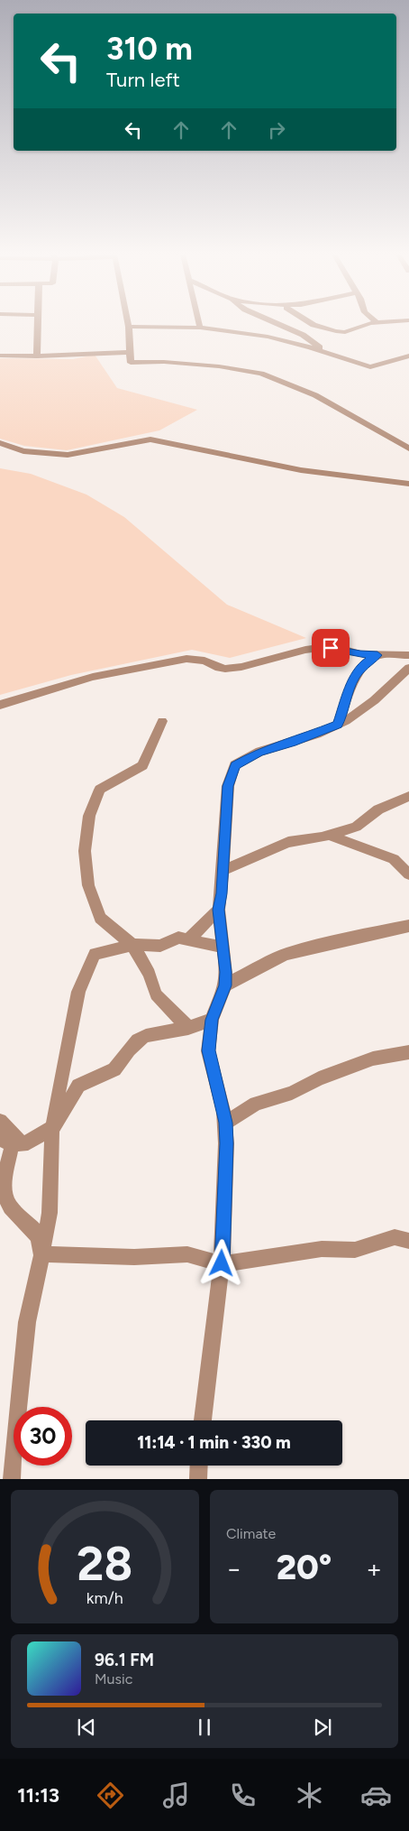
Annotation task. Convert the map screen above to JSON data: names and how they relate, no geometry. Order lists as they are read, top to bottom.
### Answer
{
  "page": {
    "turn": ["310 m", "Turn left"],
    "limit": "30",
    "trip": "11:14 · 1 min · 330 m",
    "tile": "Climate",
    "heat": ["−", "20°", "+"],
    "song": ["96.1 FM", "Music"],
    "tabs": "11:13",
    "gauge": ["28", "km/h"]
  }
}
